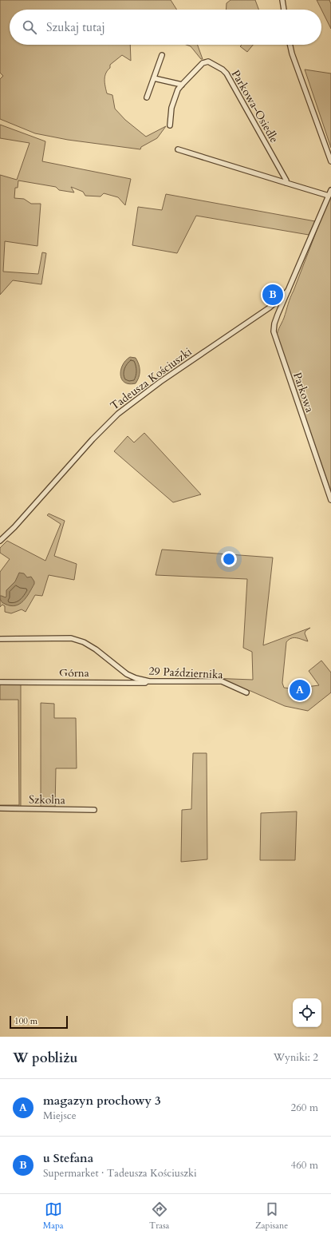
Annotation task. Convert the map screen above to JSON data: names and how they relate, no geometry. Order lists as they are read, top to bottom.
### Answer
{
  "streets": {
    "street": [
      "Parkowa-Osiedle",
      "Tadeusza Kościuszki",
      "Parkowa",
      "Górna",
      "29 Października",
      "Szkolna"
    ]
  },
  "crossings": [
    ["Tadeusza Kościuszki", "Parkowa"],
    ["Górna", "29 Października"]
  ],
  "scale_bar": "100 m",
  "page": {
    "search": "Szukaj tutaj",
    "pins": ["B", "A"],
    "scale": "100 m",
    "heading": ["W pobliżu", "Wyniki: 2"],
    "list": [
      {
        "mark": "A",
        "name": "magazyn prochowy 3",
        "note": "Miejsce",
        "value": "260 m"
      },
      {
        "mark": "B",
        "name": "u Stefana",
        "note": "Supermarket · Tadeusza Kościuszki",
        "value": "460 m"
      }
    ],
    "nav": ["Mapa", "Trasa", "Zapisane"]
  }
}
